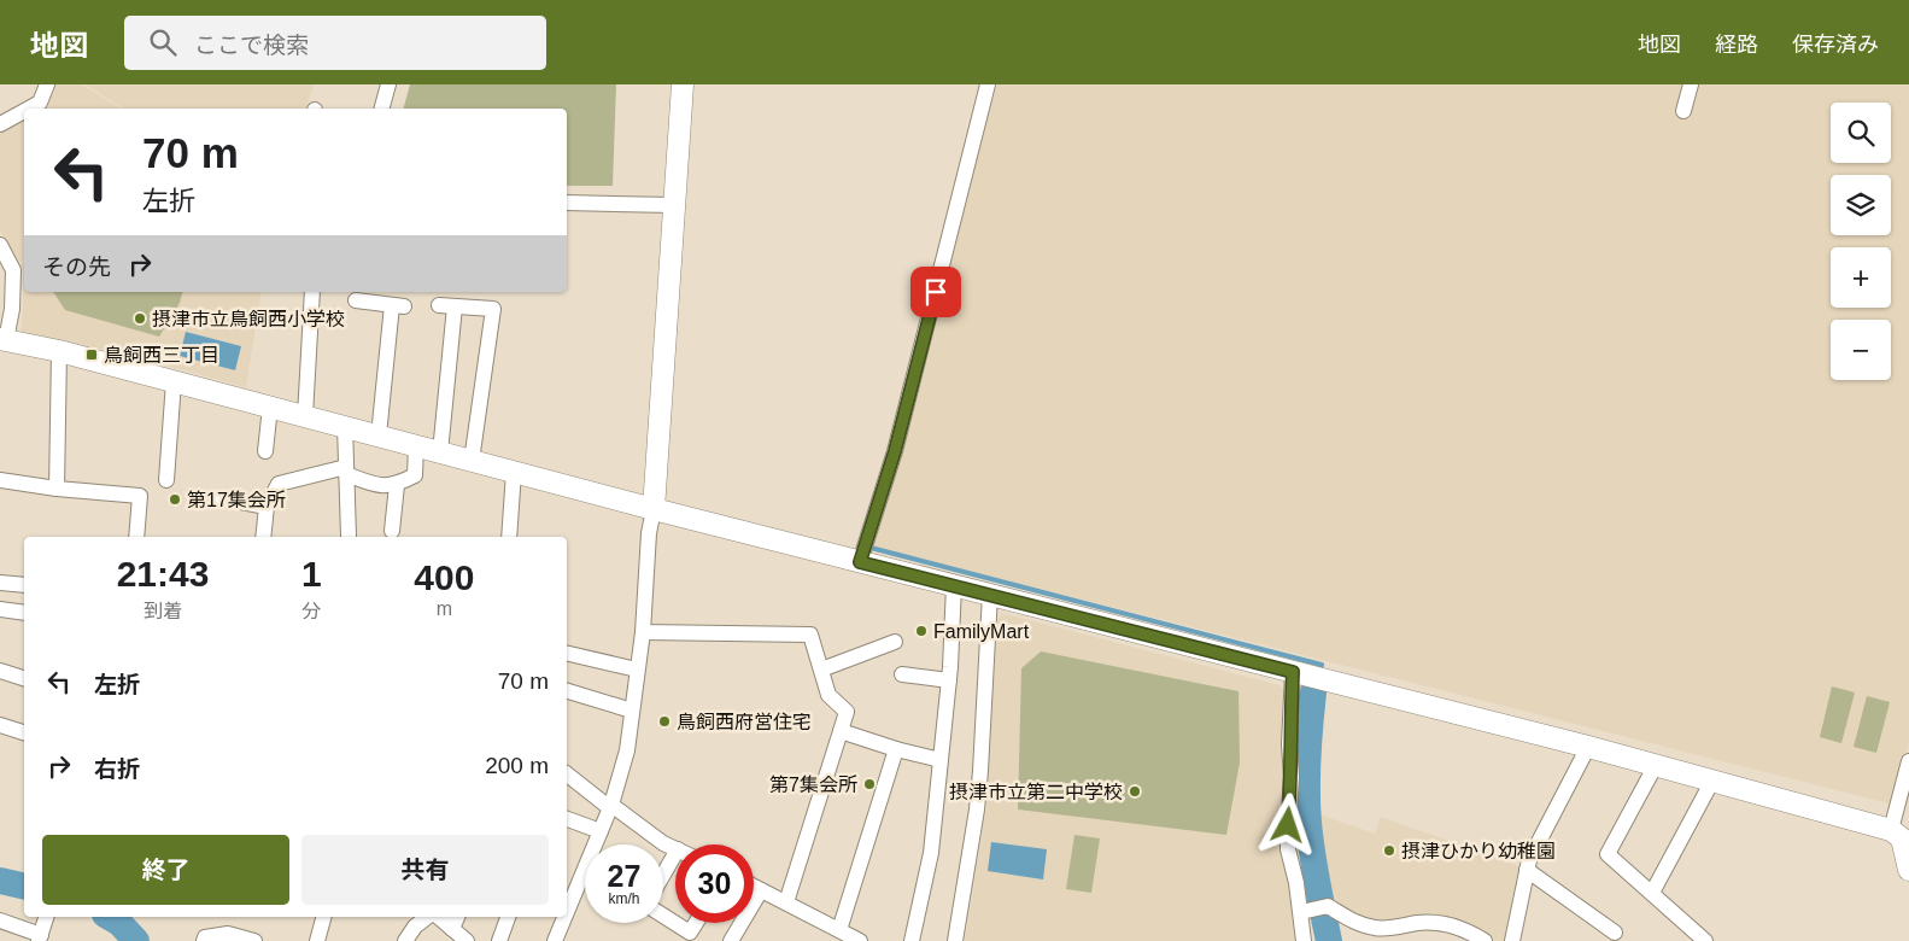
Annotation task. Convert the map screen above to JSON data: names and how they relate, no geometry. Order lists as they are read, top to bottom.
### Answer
{
  "places": {
    "other": [
      "摂津市立鳥飼西小学校",
      "第17集会所",
      "FamilyMart",
      "鳥飼西府営住宅",
      "第7集会所",
      "摂津市立第二中学校",
      "摂津ひかり幼稚園"
    ],
    "transit": ["鳥飼西三丁目"]
  },
  "page": {
    "header": "地図",
    "search": "ここで検索",
    "nav": ["地図", "経路", "保存済み"],
    "map_buttons": ["+", "−"],
    "turn": ["70 m", "左折"],
    "then": "その先",
    "eta": [
      "21:43",
      "到着",
      "1",
      "分",
      "400",
      "m"
    ],
    "list": [
      {
        "name": "左折",
        "value": "70 m"
      },
      {
        "name": "右折",
        "value": "200 m"
      }
    ],
    "buttons": ["終了", "共有"],
    "speed": "27 km/h",
    "limit": "30"
  }
}
